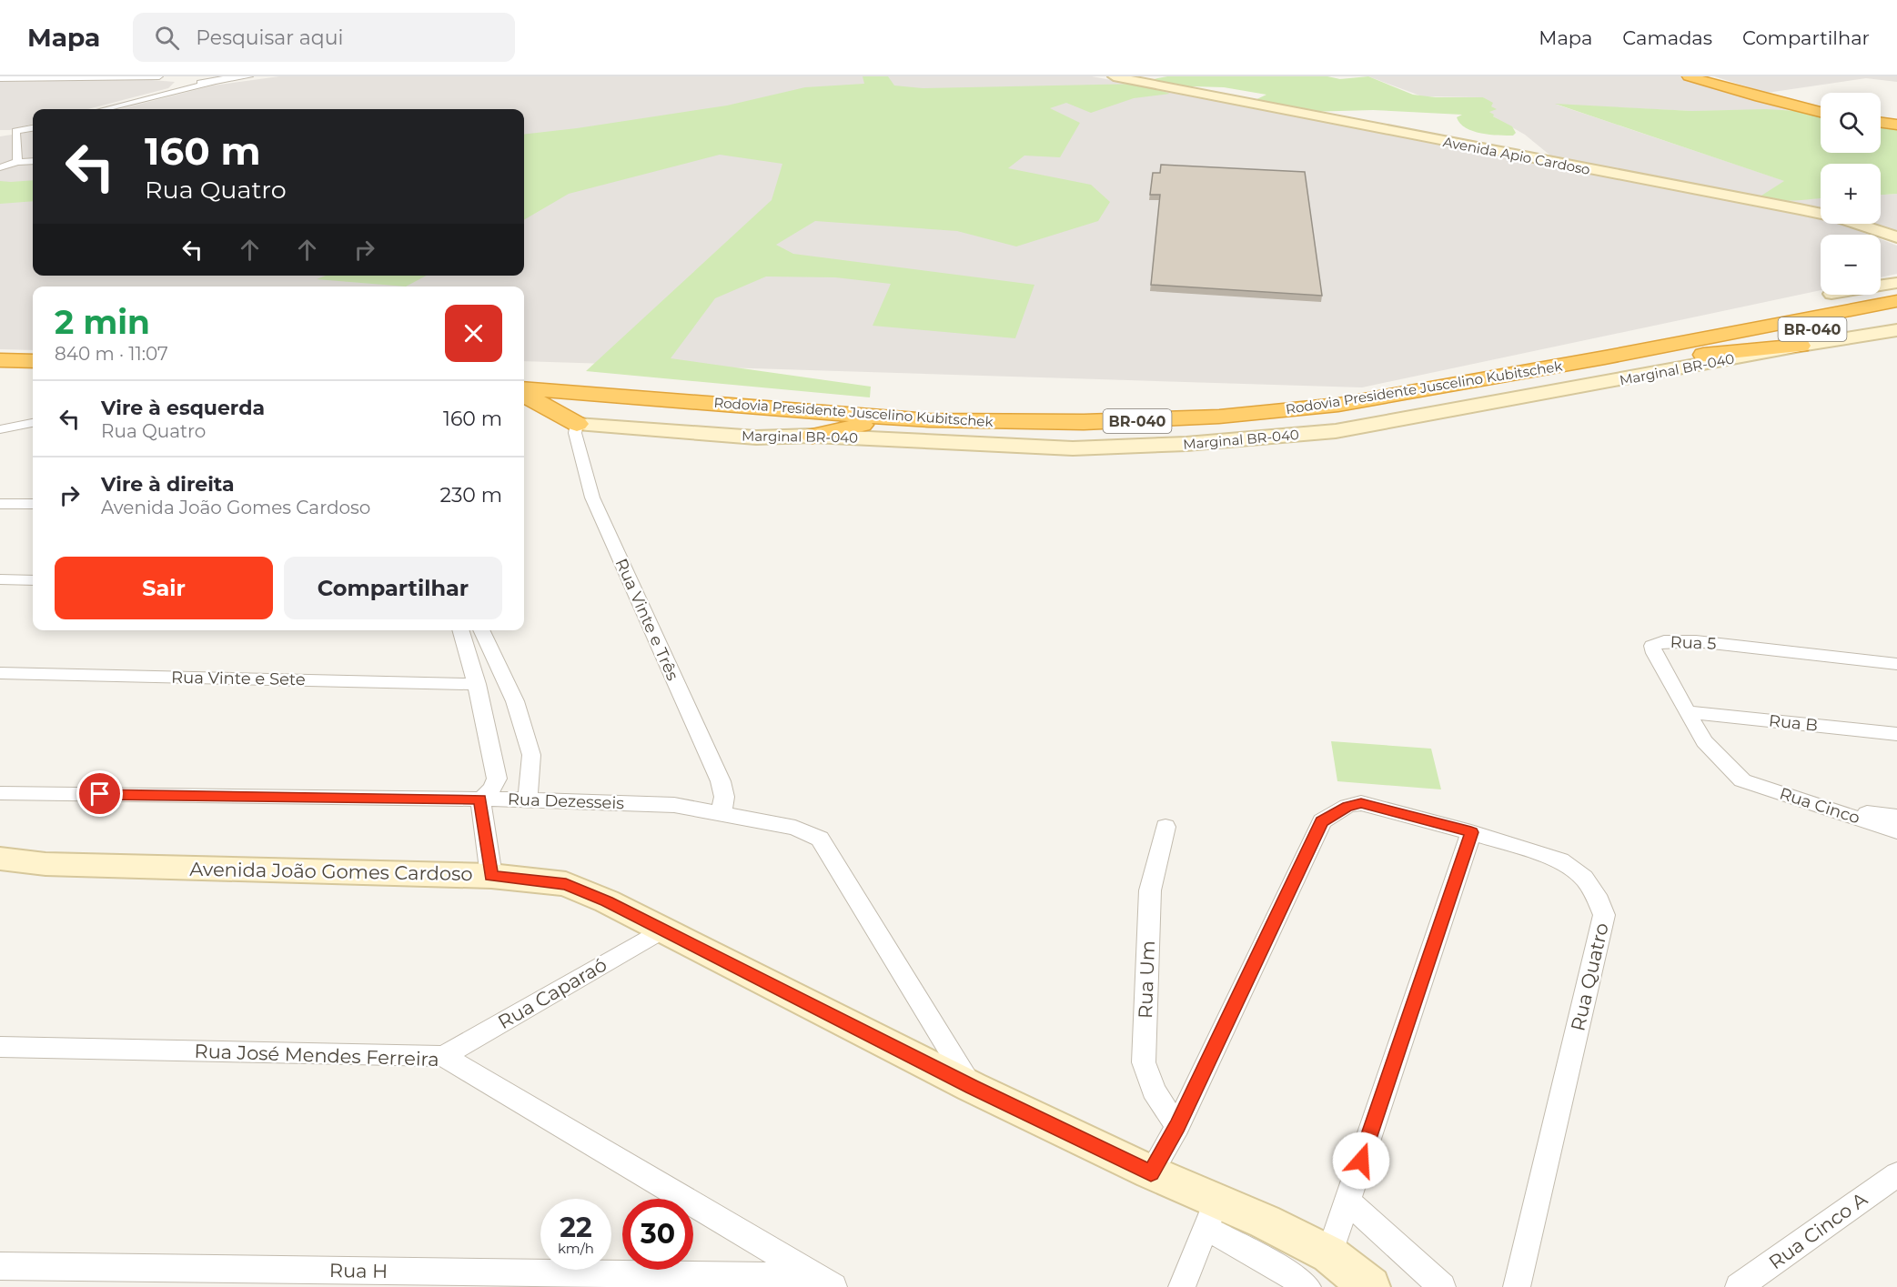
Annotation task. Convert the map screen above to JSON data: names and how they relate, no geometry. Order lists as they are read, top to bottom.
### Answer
{
  "streets": {
    "highway": ["BR-040", "Rodovia Presidente Juscelino Kubitschek"],
    "main road": ["Avenida Apio Cardoso", "Marginal BR-040", "Avenida João Gomes Cardoso"],
    "street": [
      "Rua Vinte e Três",
      "Rua 5",
      "Rua Vinte e Sete",
      "Rua B",
      "Rua Dezesseis",
      "Rua Cinco",
      "Rua Quatro",
      "Rua Um",
      "Rua Caparaó",
      "Rua José Mendes Ferreira",
      "Rua Cinco A",
      "Rua H"
    ]
  },
  "crossings": [
    ["Marginal BR-040", "Rua Vinte e Três"],
    ["Rua Vinte e Três", "Rua Dezesseis"],
    ["Rua 5", "Rua B"],
    ["Rua 5", "Rua Cinco"],
    ["Rua Dezesseis", "Avenida João Gomes Cardoso"],
    ["Avenida João Gomes Cardoso", "Rua Quatro"],
    ["Avenida João Gomes Cardoso", "Rua Caparaó"],
    ["Rua Quatro", "Rua Um"],
    ["Rua Caparaó", "Rua José Mendes Ferreira"],
    ["Rua José Mendes Ferreira", "Rua H"]
  ],
  "page": {
    "header": "Mapa",
    "search": "Pesquisar aqui",
    "nav": ["Mapa", "Camadas", "Compartilhar"],
    "map_buttons": ["+", "−"],
    "turn": ["160 m", "Rua Quatro"],
    "heading": ["2 min", "840 m · 11:07"],
    "list": [
      {
        "name": "Vire à esquerda",
        "note": "Rua Quatro",
        "value": "160 m"
      },
      {
        "name": "Vire à direita",
        "note": "Avenida João Gomes Cardoso",
        "value": "230 m"
      }
    ],
    "buttons": ["Sair", "Compartilhar"],
    "speed": "22 km/h",
    "limit": "30"
  }
}
